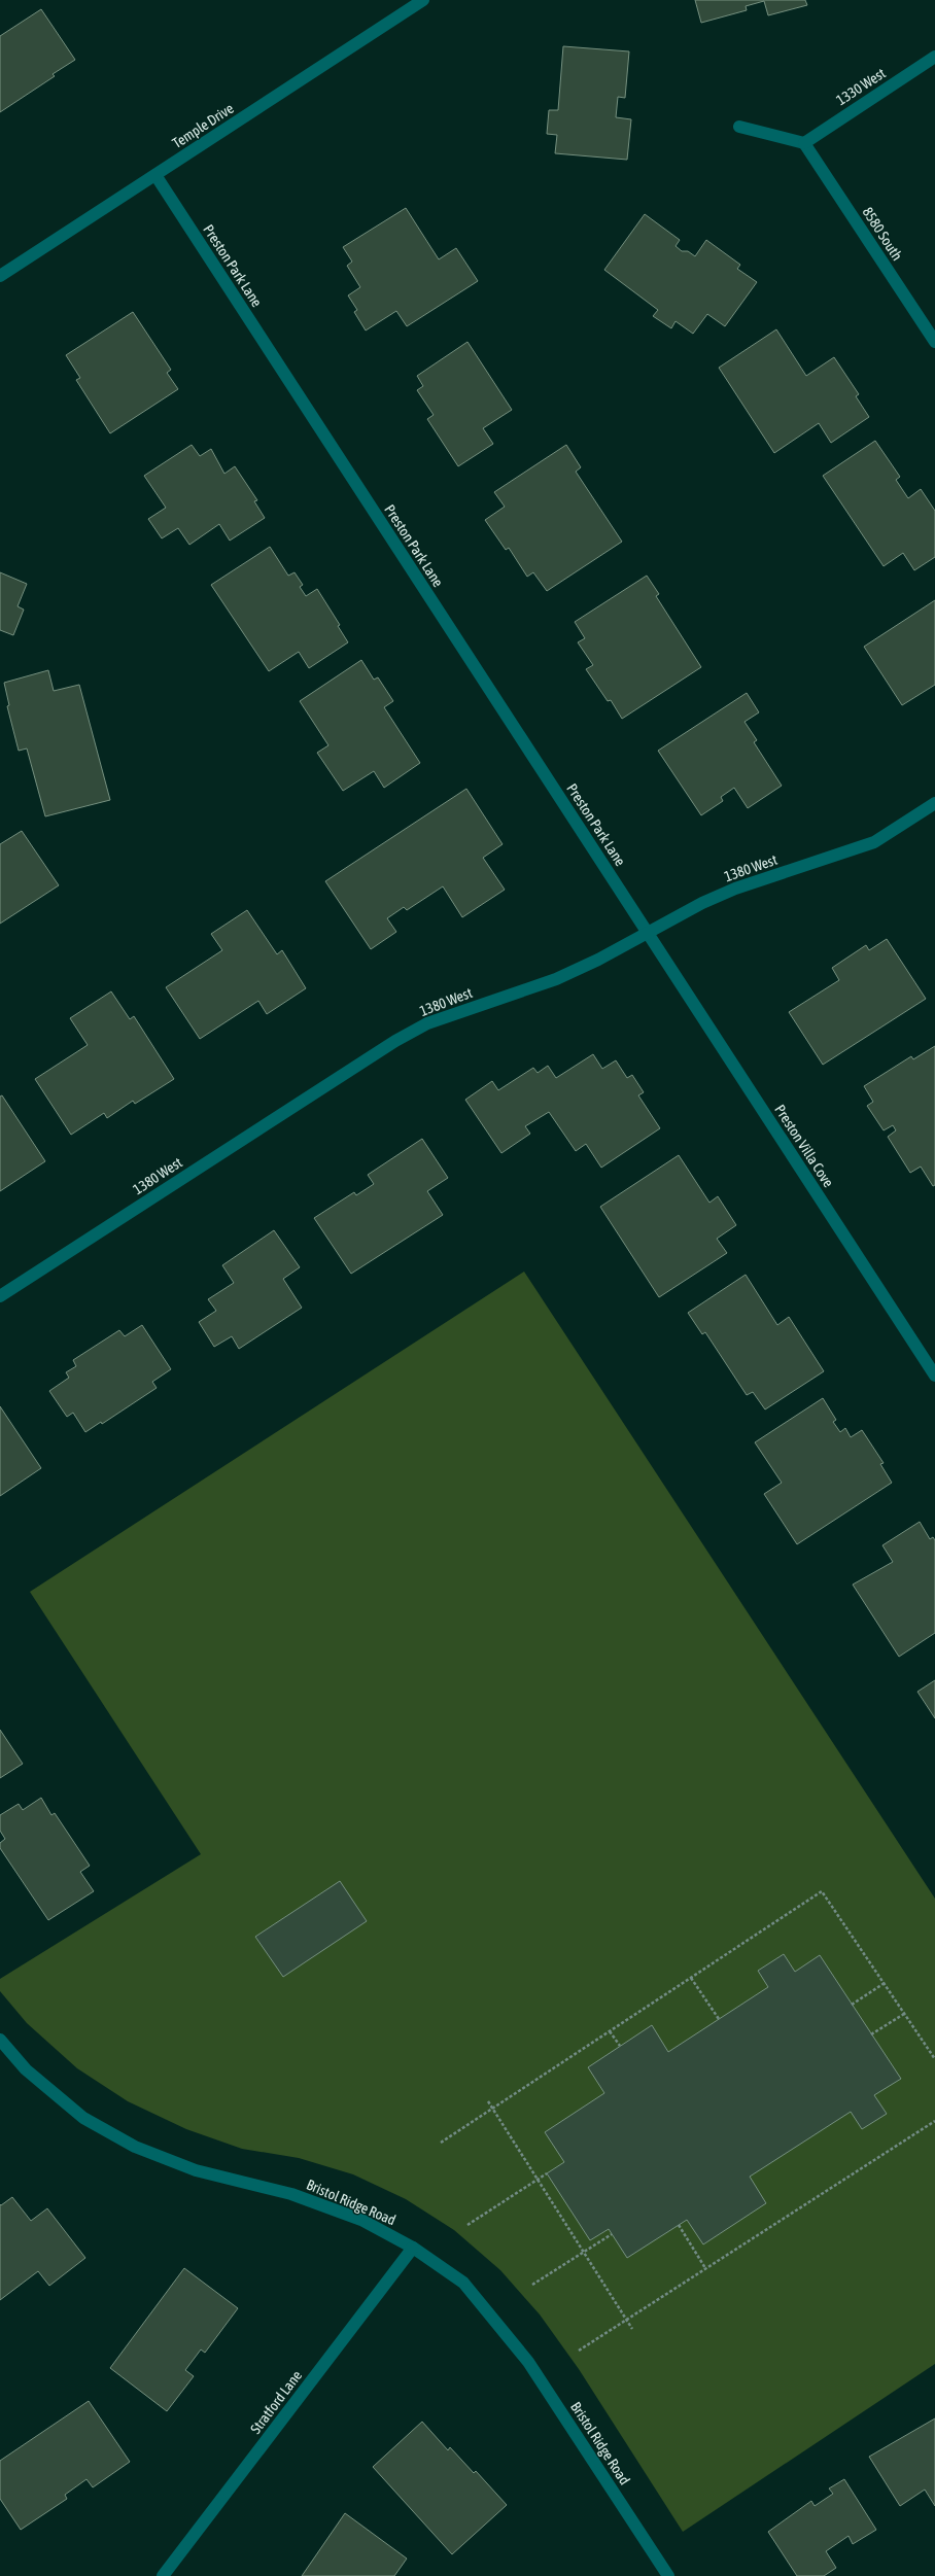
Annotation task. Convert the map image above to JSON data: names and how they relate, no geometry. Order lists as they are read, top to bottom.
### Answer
{
  "streets": {
    "street": [
      "1330 West",
      "Temple Drive",
      "8580 South",
      "Preston Park Lane",
      "1380 West",
      "Preston Villa Cove",
      "Bristol Ridge Road",
      "Stratford Lane"
    ]
  },
  "crossings": [
    ["1330 West", "8580 South"],
    ["Temple Drive", "Preston Park Lane"],
    ["Preston Park Lane", "1380 West"],
    ["Preston Park Lane", "Preston Villa Cove"],
    ["1380 West", "Preston Villa Cove"],
    ["Bristol Ridge Road", "Stratford Lane"]
  ]
}
